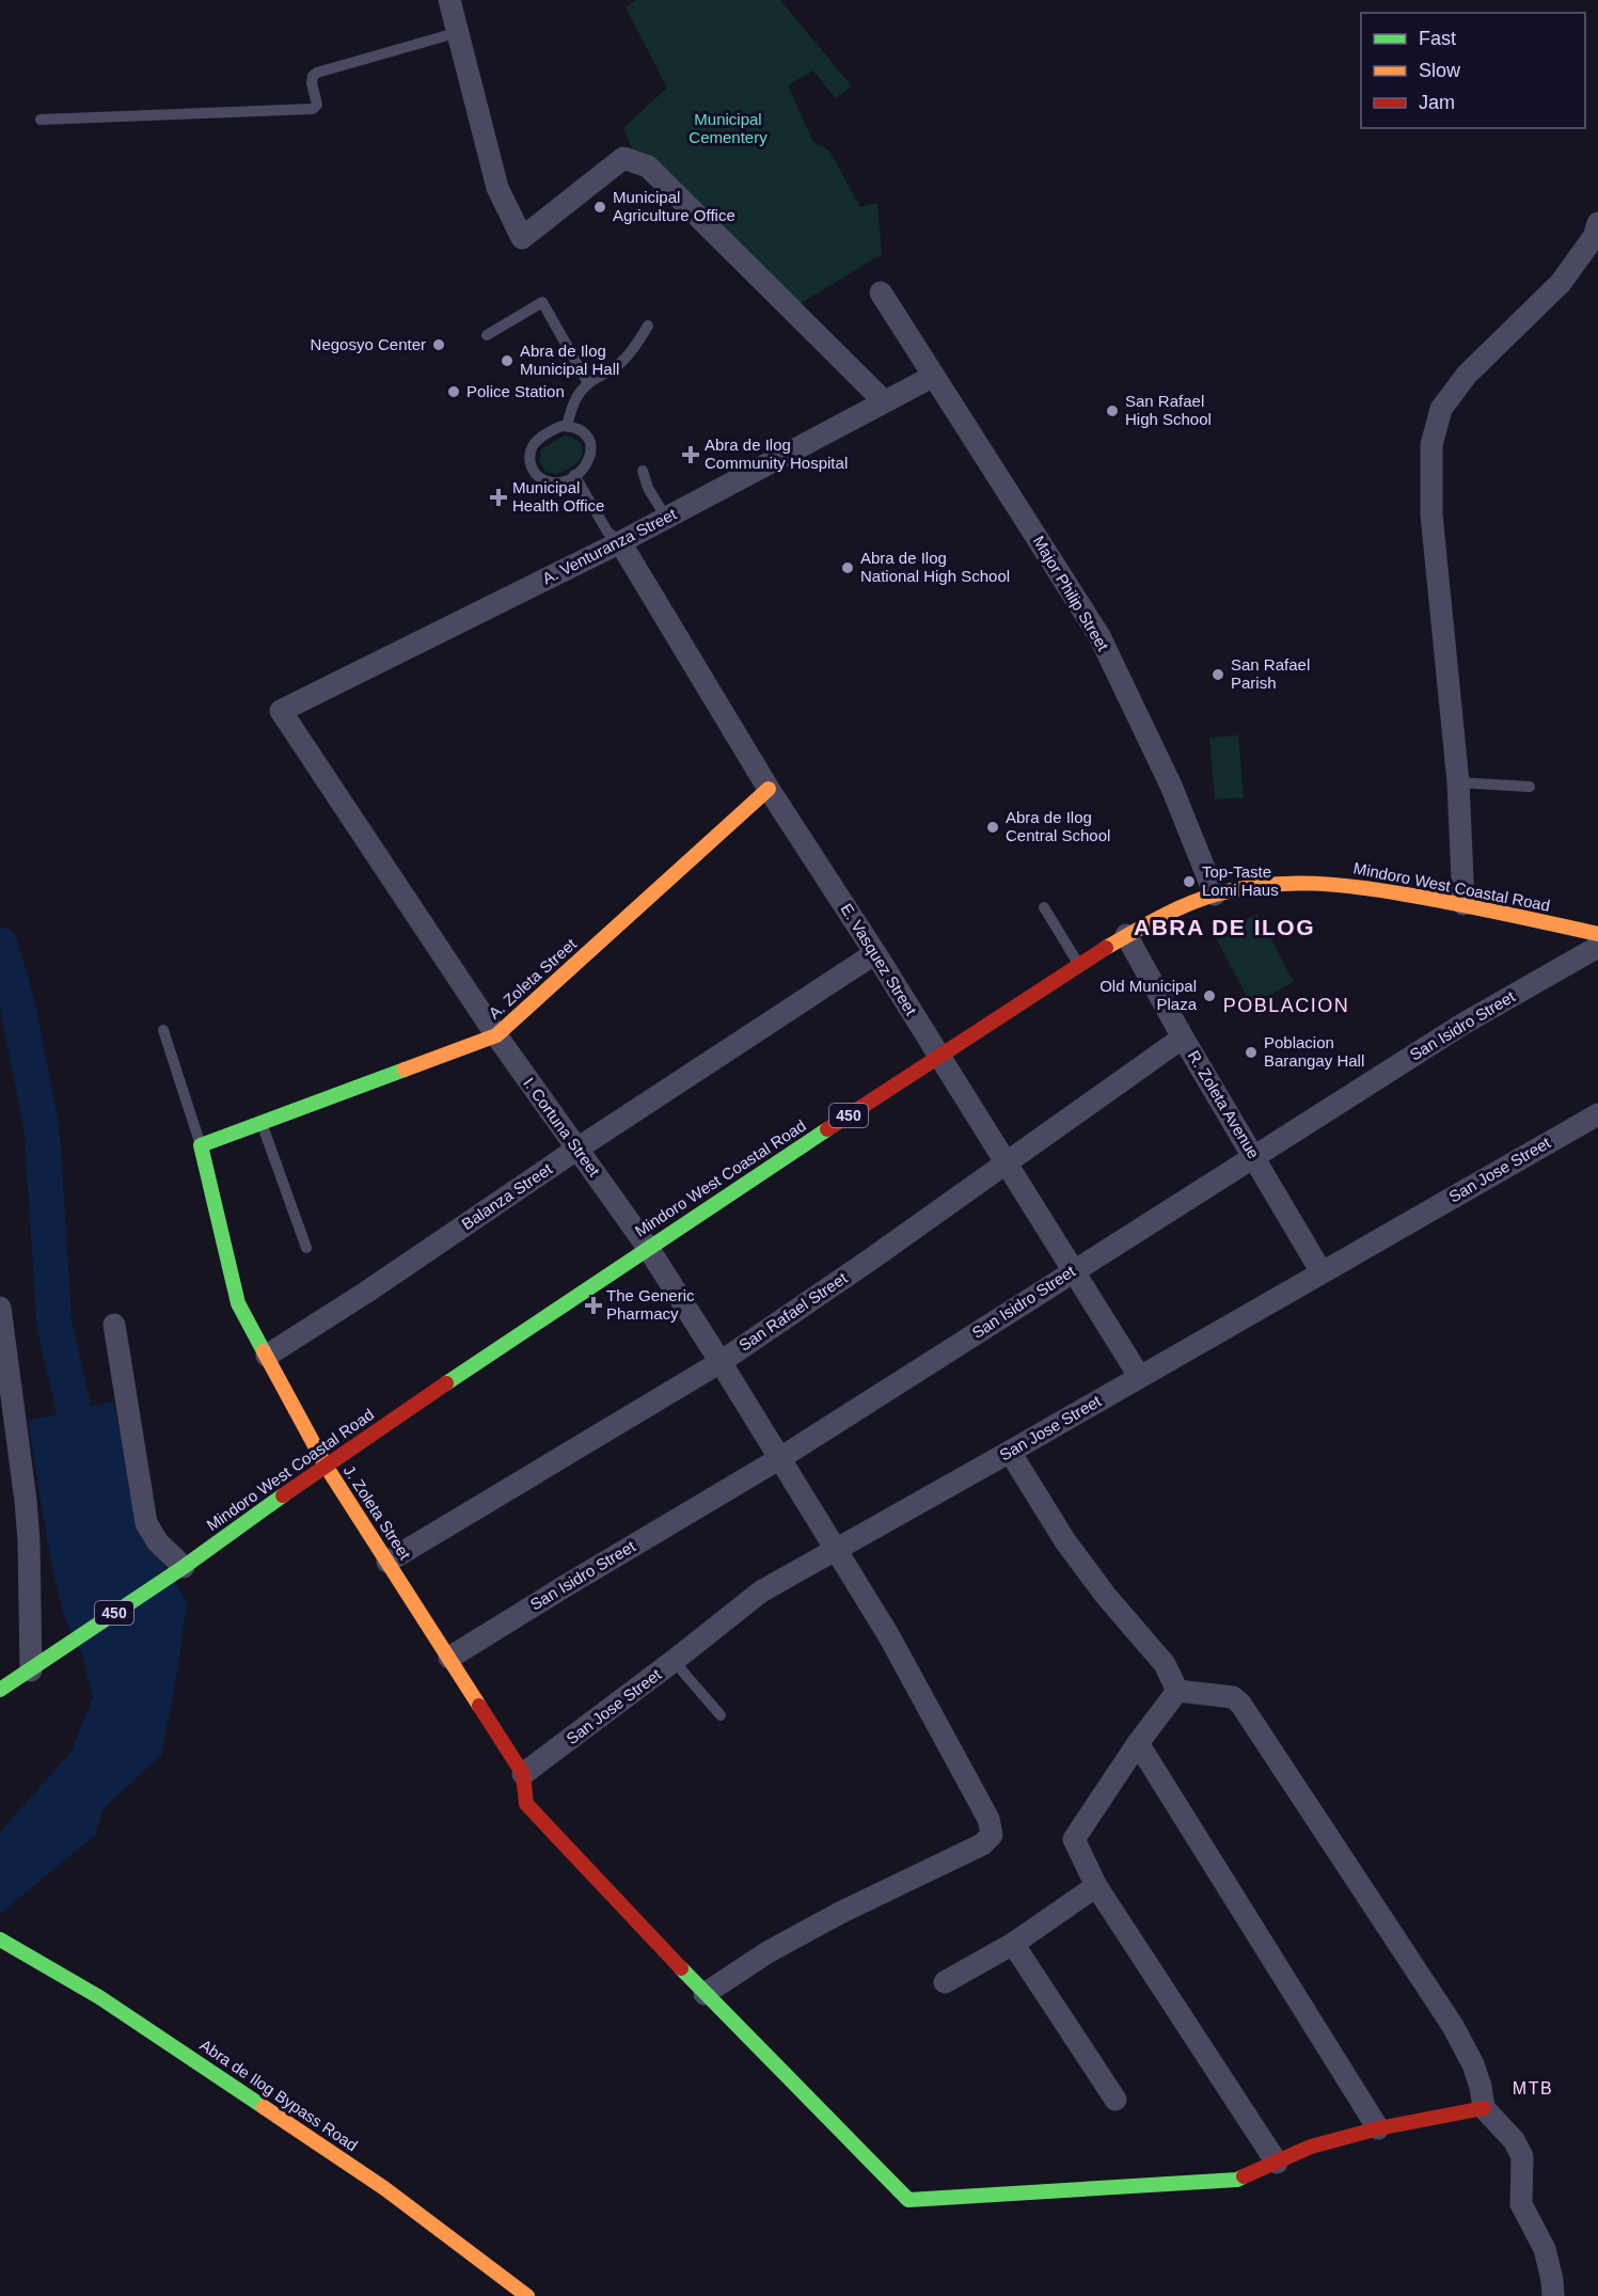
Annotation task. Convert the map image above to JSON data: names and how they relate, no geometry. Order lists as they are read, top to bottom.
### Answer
{
  "streets": {
    "street": [
      "A. Venturanza Street",
      "Major Philip Street",
      "Mindoro West Coastal Road",
      "E. Vasquez Street",
      "A. Zoleta Street",
      "San Isidro Street",
      "R. Zoleta Avenue",
      "450",
      "I. Cortuna Street",
      "San Jose Street",
      "Balanza Street",
      "San Rafael Street",
      "J. Zoleta Street",
      "Abra de Ilog Bypass Road"
    ]
  },
  "crossings": [
    ["A. Venturanza Street", "Major Philip Street"],
    ["A. Venturanza Street", "E. Vasquez Street"],
    ["A. Venturanza Street", "I. Cortuna Street"],
    ["Major Philip Street", "Mindoro West Coastal Road"],
    ["Mindoro West Coastal Road", "E. Vasquez Street"],
    ["Mindoro West Coastal Road", "R. Zoleta Avenue"],
    ["Mindoro West Coastal Road", "I. Cortuna Street"],
    ["Mindoro West Coastal Road", "J. Zoleta Street"],
    ["E. Vasquez Street", "A. Zoleta Street"],
    ["E. Vasquez Street", "San Isidro Street"],
    ["E. Vasquez Street", "San Jose Street"],
    ["E. Vasquez Street", "Balanza Street"],
    ["E. Vasquez Street", "San Rafael Street"],
    ["A. Zoleta Street", "I. Cortuna Street"],
    ["A. Zoleta Street", "J. Zoleta Street"],
    ["San Isidro Street", "R. Zoleta Avenue"],
    ["San Isidro Street", "I. Cortuna Street"],
    ["San Isidro Street", "J. Zoleta Street"],
    ["R. Zoleta Avenue", "San Jose Street"],
    ["R. Zoleta Avenue", "San Rafael Street"],
    ["I. Cortuna Street", "San Jose Street"],
    ["I. Cortuna Street", "Balanza Street"],
    ["I. Cortuna Street", "San Rafael Street"],
    ["San Jose Street", "J. Zoleta Street"],
    ["Balanza Street", "J. Zoleta Street"],
    ["San Rafael Street", "J. Zoleta Street"]
  ],
  "districts": ["ABRA DE ILOG", "POBLACION", "MTB"],
  "parks": ["Municipal Cementery"],
  "places": {
    "other": [
      "Municipal Agriculture Office",
      "Negosyo Center",
      "Abra de Ilog Municipal Hall",
      "Police Station",
      "San Rafael High School",
      "Abra de Ilog National High School",
      "San Rafael Parish",
      "Abra de Ilog Central School",
      "Top-Taste Lomi Haus",
      "Old Municipal Plaza",
      "Poblacion Barangay Hall"
    ],
    "health": ["Abra de Ilog Community Hospital", "Municipal Health Office", "The Generic Pharmacy"]
  },
  "legend": ["Fast", "Slow", "Jam"]
}
